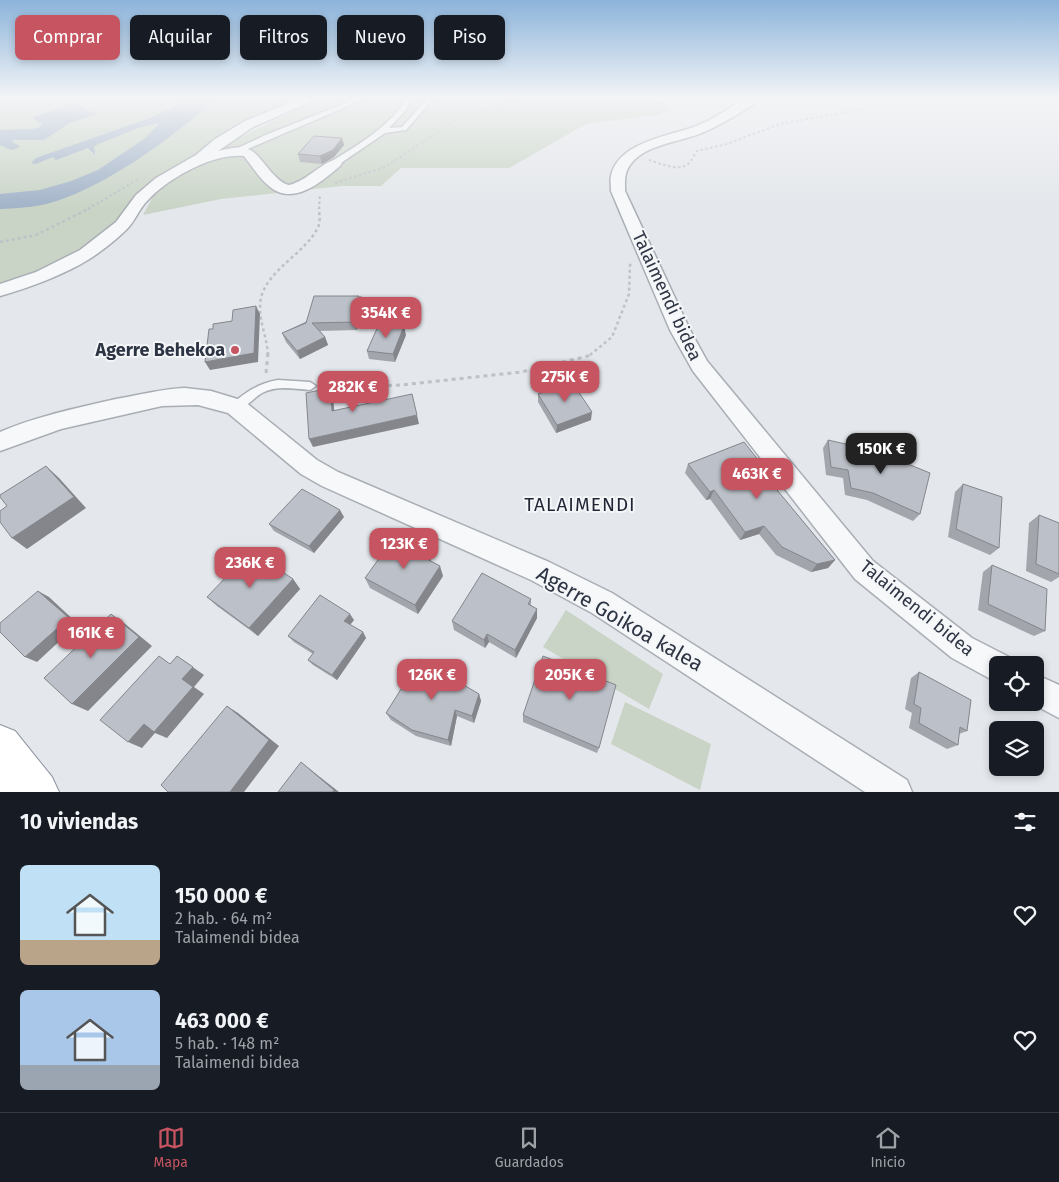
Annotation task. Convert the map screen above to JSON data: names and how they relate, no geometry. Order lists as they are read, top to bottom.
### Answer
{
  "streets": {
    "street": ["Talaimendi bidea", "Agerre Goikoa kalea"]
  },
  "districts": ["TALAIMENDI"],
  "places": ["Agerre Behekoa"],
  "page": {
    "chip": [
      "Comprar",
      "Alquilar",
      "Filtros",
      "Nuevo",
      "Piso"
    ],
    "price": [
      "354K €",
      "275K €",
      "282K €",
      "150K €",
      "463K €",
      "123K €",
      "236K €",
      "161K €",
      "126K €",
      "205K €"
    ],
    "heading": "10 viviendas",
    "list": [
      {
        "name": "150 000 €",
        "note": "2 hab. · 64 m² · Talaimendi bidea"
      },
      {
        "name": "463 000 €",
        "note": "5 hab. · 148 m² · Talaimendi bidea"
      }
    ],
    "tabs": ["Mapa", "Guardados", "Inicio"]
  }
}
